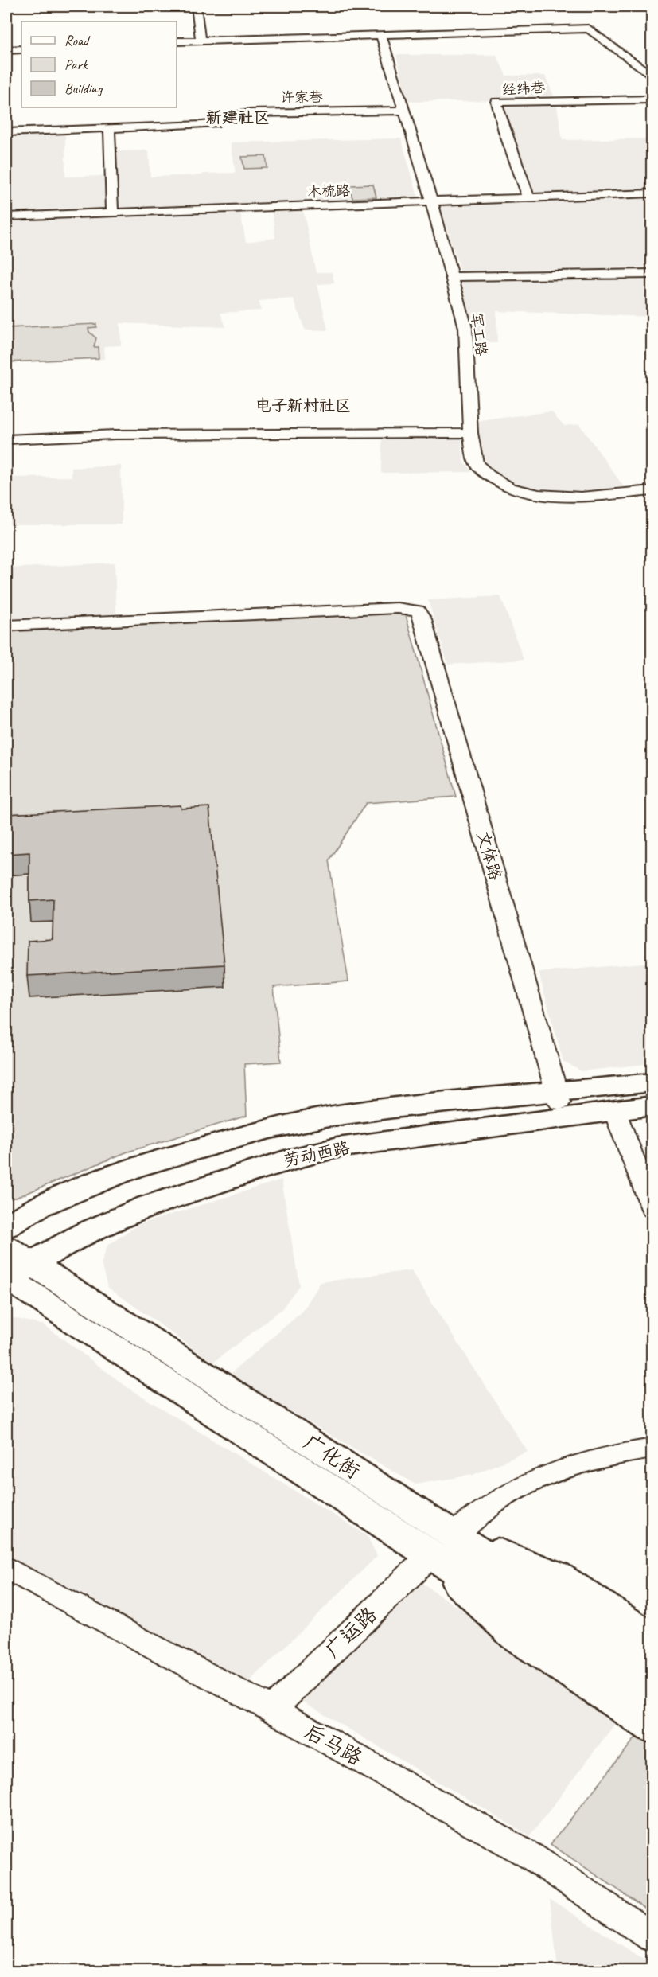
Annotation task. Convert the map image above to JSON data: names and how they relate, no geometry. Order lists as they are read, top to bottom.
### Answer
{
  "streets": {
    "main road": ["劳动西路", "广化街"],
    "street": [
      "经纬巷",
      "许家巷",
      "木梳路",
      "军工路",
      "文体路",
      "广运路",
      "后马路"
    ]
  },
  "crossings": [
    ["经纬巷", "木梳路"],
    ["许家巷", "军工路"],
    ["木梳路", "军工路"],
    ["文体路", "劳动西路"],
    ["劳动西路", "广化街"],
    ["广化街", "广运路"],
    ["广运路", "后马路"]
  ],
  "districts": ["新建社区", "电子新村社区"],
  "legend": ["Road", "Park", "Building"]
}
